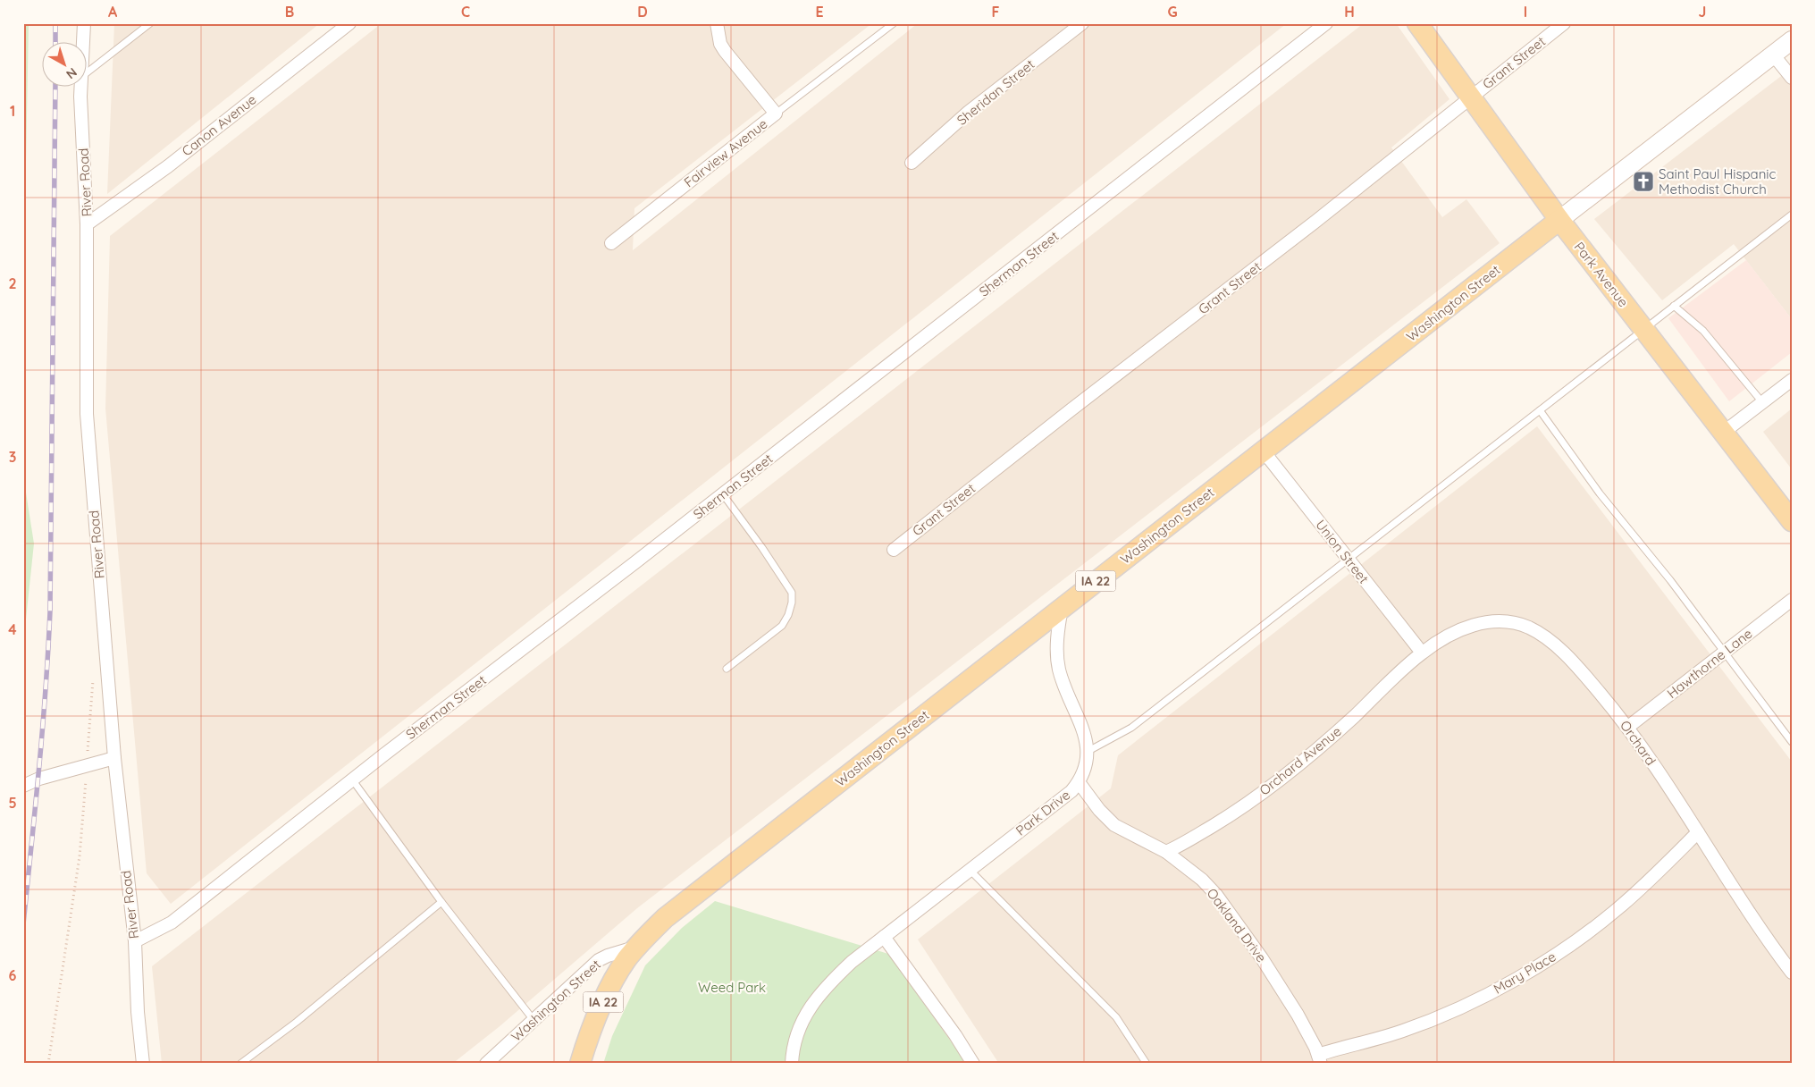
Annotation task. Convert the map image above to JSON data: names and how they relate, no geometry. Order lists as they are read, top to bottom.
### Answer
{
  "streets": {
    "main road": ["Park Avenue", "Washington Street", "IA 22"],
    "street": [
      "Grant Street",
      "Sheridan Street",
      "Canon Avenue",
      "Fairview Avenue",
      "River Road",
      "Sherman Street",
      "Union Street",
      "Hawthorne Lane",
      "Orchard",
      "Orchard Avenue",
      "Park Drive",
      "Oakland Drive",
      "Mary Place"
    ]
  },
  "crossings": [
    ["Grant Street", "Park Avenue"],
    ["Canon Avenue", "River Road"],
    ["River Road", "Sherman Street"],
    ["Park Avenue", "Washington Street"],
    ["Washington Street", "Union Street"],
    ["Washington Street", "IA 22"],
    ["Washington Street", "Park Drive"],
    ["Union Street", "Orchard"],
    ["Union Street", "Orchard Avenue"],
    ["Hawthorne Lane", "Orchard"],
    ["Orchard", "Orchard Avenue"],
    ["Orchard", "Mary Place"],
    ["Orchard Avenue", "Oakland Drive"],
    ["Park Drive", "Oakland Drive"],
    ["Oakland Drive", "Mary Place"]
  ],
  "parks": ["Weed Park"],
  "places": {
    "church": ["Saint Paul Hispanic Methodist Church"]
  },
  "north": "bottom right",
  "grid": {
    "columns": [
      "A",
      "B",
      "C",
      "D",
      "E",
      "F",
      "G",
      "H",
      "I",
      "J"
    ],
    "rows": [
      "1",
      "2",
      "3",
      "4",
      "5",
      "6"
    ]
  }
}
